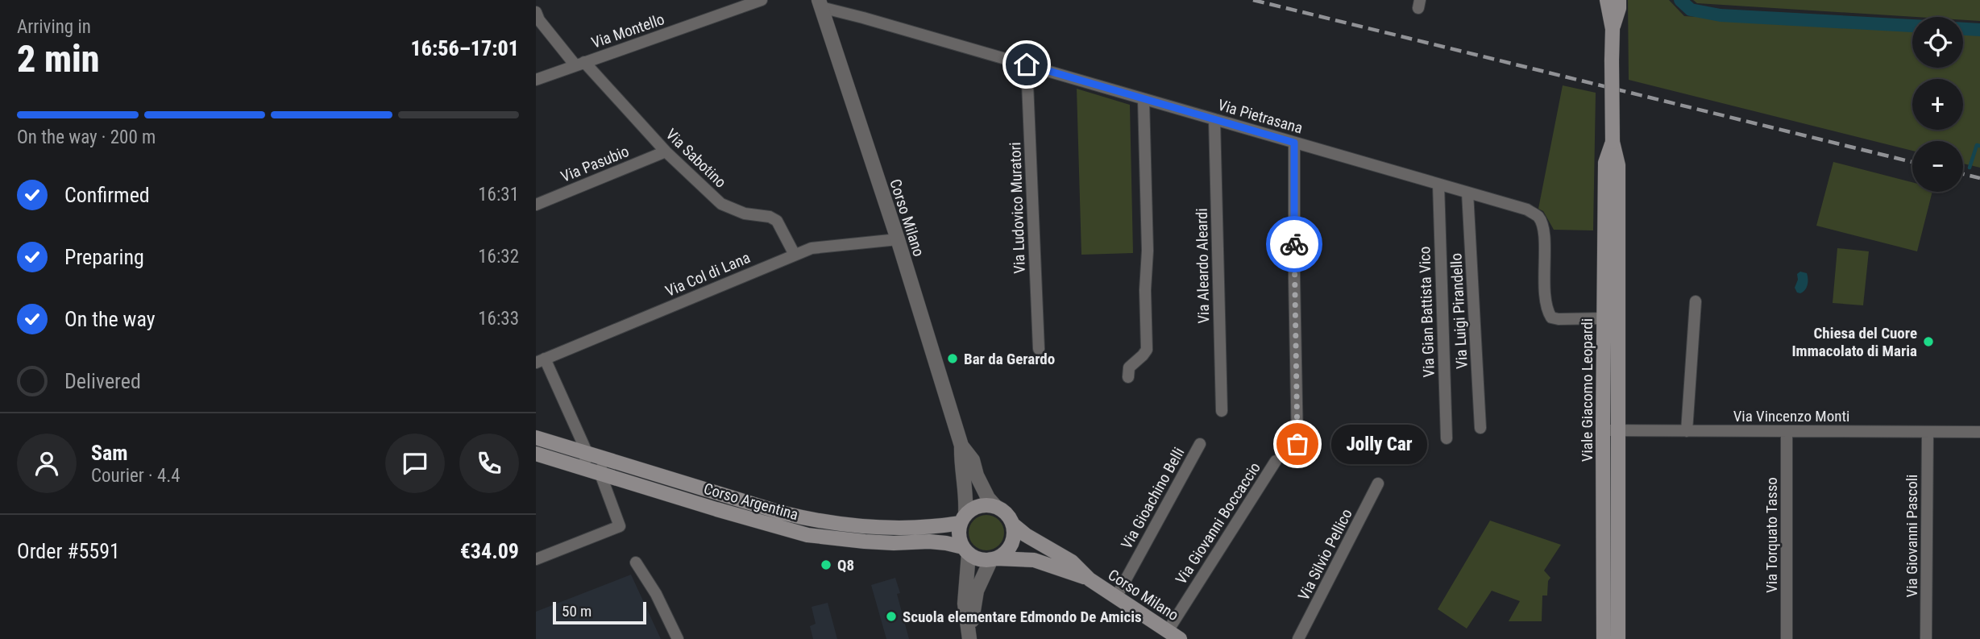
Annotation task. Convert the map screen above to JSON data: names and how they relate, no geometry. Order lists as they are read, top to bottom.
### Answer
{
  "streets": {
    "main road": ["Corso Milano", "Viale Giacomo Leopardi", "Corso Argentina"],
    "street": [
      "Via Montello",
      "Via Pietrasana",
      "Via Sabotino",
      "Via Pasubio",
      "Via Ludovico Muratori",
      "Via Aleardo Aleardi",
      "Via Col di Lana",
      "Via Luigi Pirandello",
      "Via Gian Battista Vico",
      "Via Vincenzo Monti",
      "Via Gioachino Belli",
      "Via Giovanni Boccaccio",
      "Via Torquato Tasso",
      "Via Giovanni Pascoli",
      "Via Silvio Pellico"
    ]
  },
  "crossings": [
    ["Via Montello", "Via Sabotino"],
    ["Via Pietrasana", "Via Ludovico Muratori"],
    ["Via Pietrasana", "Corso Milano"],
    ["Via Pietrasana", "Via Aleardo Aleardi"],
    ["Via Pietrasana", "Via Luigi Pirandello"],
    ["Via Pietrasana", "Via Gian Battista Vico"],
    ["Via Pietrasana", "Viale Giacomo Leopardi"],
    ["Via Sabotino", "Via Pasubio"],
    ["Via Sabotino", "Via Col di Lana"],
    ["Corso Milano", "Via Col di Lana"],
    ["Corso Milano", "Via Gioachino Belli"],
    ["Corso Milano", "Corso Argentina"],
    ["Corso Milano", "Via Giovanni Boccaccio"],
    ["Viale Giacomo Leopardi", "Via Vincenzo Monti"],
    ["Via Vincenzo Monti", "Via Torquato Tasso"],
    ["Via Vincenzo Monti", "Via Giovanni Pascoli"]
  ],
  "places": [
    "Chiesa del Cuore Immacolato di Maria",
    "Bar da Gerardo",
    "Jolly Car",
    "Q8",
    "Scuola elementare Edmondo De Amicis"
  ],
  "scale_bar": "50 m",
  "page": {
    "heading": ["2 min", "Arriving in", "16:56–17:01"],
    "panel": [
      "Sam",
      "Courier · 4.4",
      "Order #5591",
      "€34.09"
    ],
    "map_buttons": ["+", "−"],
    "bar": "On the way · 200 m",
    "list": [
      ["Confirmed", "16:31"],
      ["Preparing", "16:32"],
      ["On the way", "16:33"],
      "Delivered"
    ],
    "bubble": "Jolly Car",
    "scale": "50 m"
  }
}
